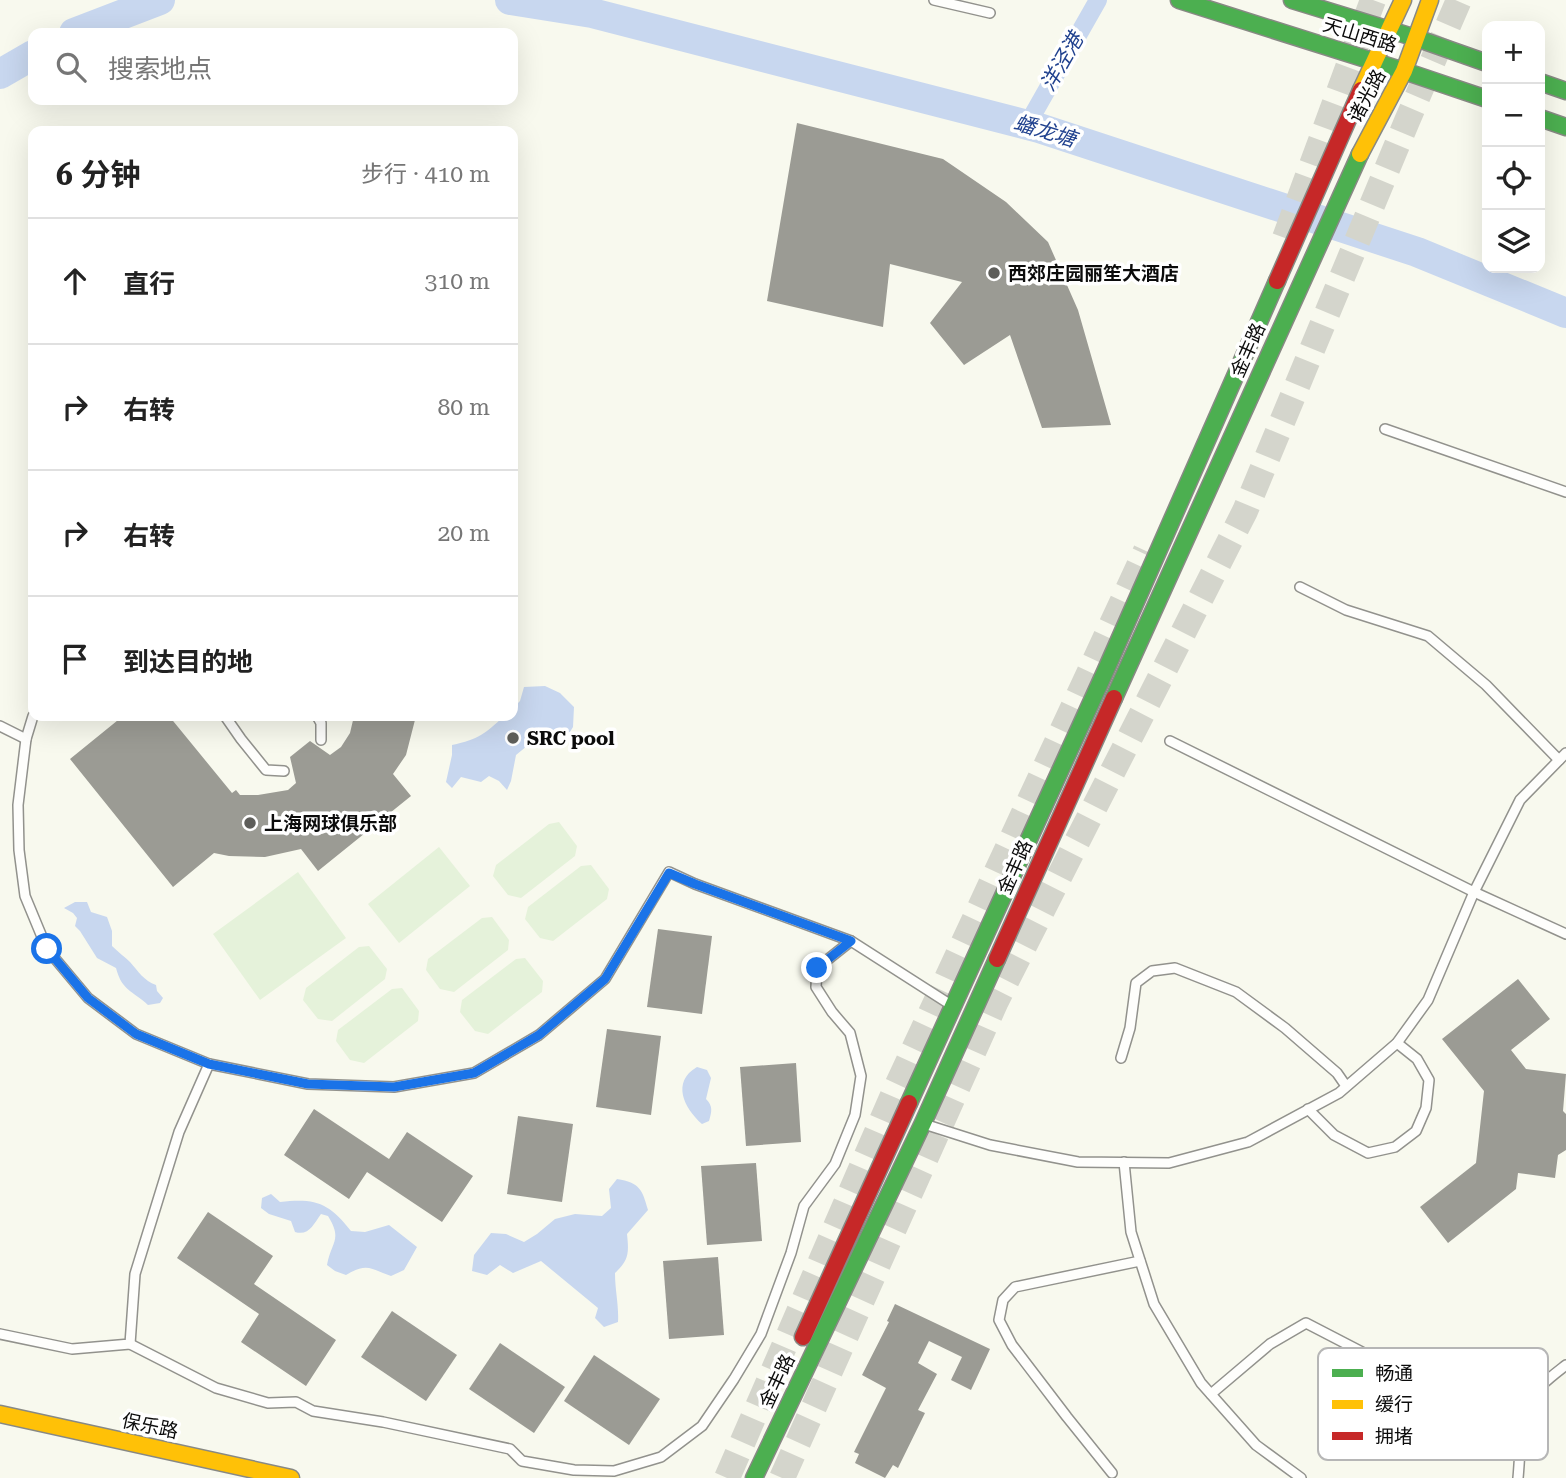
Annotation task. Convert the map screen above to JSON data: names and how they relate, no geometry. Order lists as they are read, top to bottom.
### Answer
{
  "streets": {
    "main road": [
      "天山西路",
      "诸光路",
      "金丰路",
      "保乐路"
    ]
  },
  "crossings": [
    ["天山西路", "诸光路"],
    ["诸光路", "金丰路"]
  ],
  "water": ["洋泾港", "蟠龙塘"],
  "places": ["西郊庄园丽笙大酒店", "SRC pool", "上海网球俱乐部"],
  "legend": ["畅通", "缓行", "拥堵"],
  "page": {
    "map_buttons": ["+", "−"],
    "search": "搜索地点",
    "heading": ["6 分钟", "步行 · 410 m"],
    "list": [
      ["直行", "310 m"],
      ["右转", "80 m"],
      ["右转", "20 m"],
      "到达目的地"
    ]
  }
}
